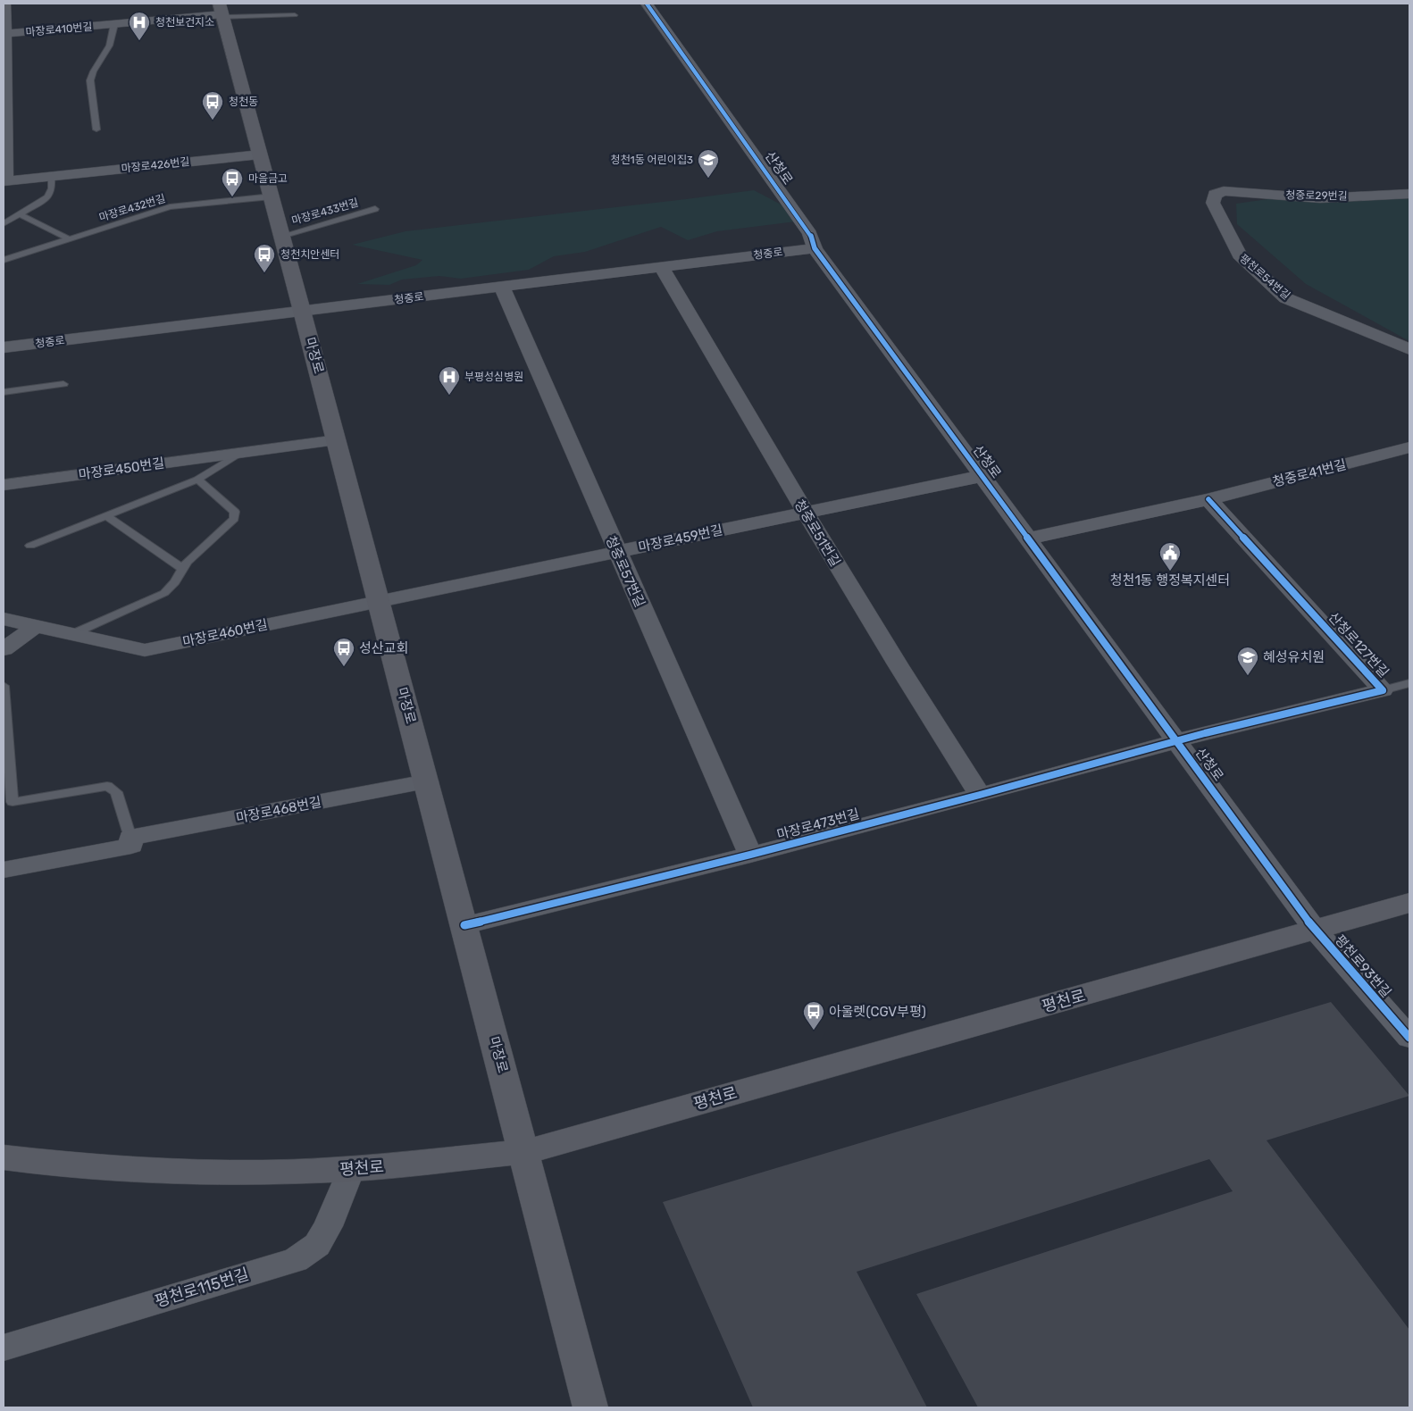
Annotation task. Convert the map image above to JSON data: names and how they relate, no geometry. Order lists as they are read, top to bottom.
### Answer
{
  "streets": {
    "main road": ["마장로", "평천로"],
    "street": [
      "마장로410번길",
      "마장로426번길",
      "산청로",
      "청중로29번길",
      "청중로",
      "평천로54번길",
      "마장로450번길",
      "청중로41번길",
      "청중로51번길",
      "마장로459번길",
      "청중로57번길",
      "마장로460번길",
      "산청로127번길",
      "마장로468번길",
      "마장로473번길",
      "평천로93번길",
      "평천로115번길"
    ],
    "lane": ["마장로432번길", "마장로433번길"]
  },
  "crossings": [
    ["마장로410번길", "마장로"],
    ["마장로426번길", "마장로"],
    ["산청로", "청중로"],
    ["산청로", "마장로459번길"],
    ["산청로", "산청로127번길"],
    ["산청로", "마장로473번길"],
    ["산청로", "평천로93번길"],
    ["산청로", "평천로"],
    ["청중로29번길", "평천로54번길"],
    ["마장로432번길", "마장로"],
    ["마장로433번길", "마장로"],
    ["청중로", "마장로"],
    ["청중로", "청중로51번길"],
    ["청중로", "청중로57번길"],
    ["마장로", "마장로450번길"],
    ["마장로", "마장로459번길"],
    ["마장로", "마장로460번길"],
    ["마장로", "마장로468번길"],
    ["마장로", "마장로473번길"],
    ["마장로", "평천로"],
    ["청중로41번길", "산청로127번길"],
    ["청중로51번길", "마장로459번길"],
    ["청중로51번길", "마장로473번길"],
    ["마장로459번길", "청중로57번길"],
    ["마장로459번길", "마장로460번길"],
    ["청중로57번길", "마장로473번길"],
    ["산청로127번길", "마장로473번길"],
    ["평천로93번길", "평천로"],
    ["평천로", "평천로115번길"]
  ],
  "places": {
    "hospital": ["청천보건지소", "부평성심병원"],
    "bus stop": [
      "청천동",
      "마을금고",
      "청천치안센터",
      "성산교회",
      "아울렛(CGV부평)"
    ],
    "school or university": ["청천1동 어린이집3", "혜성유치원"],
    "public building": ["청천1동 행정복지센터"]
  }
}
